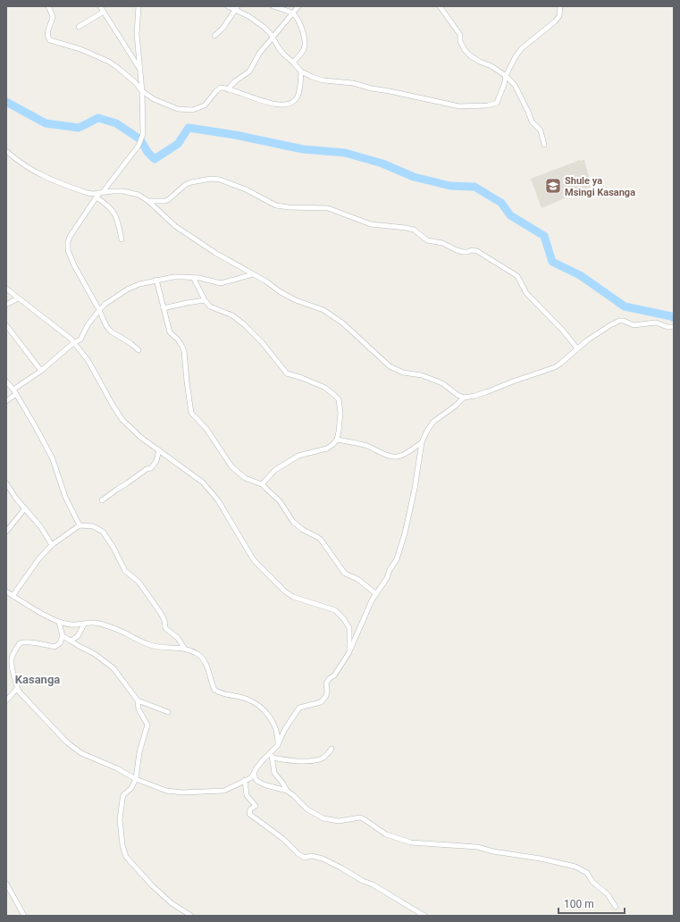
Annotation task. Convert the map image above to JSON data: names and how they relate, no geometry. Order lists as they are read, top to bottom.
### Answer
{
  "districts": ["Kasanga"],
  "places": {
    "school or university": ["Shule ya Msingi Kasanga"]
  },
  "scale_bar": "100 m"
}
